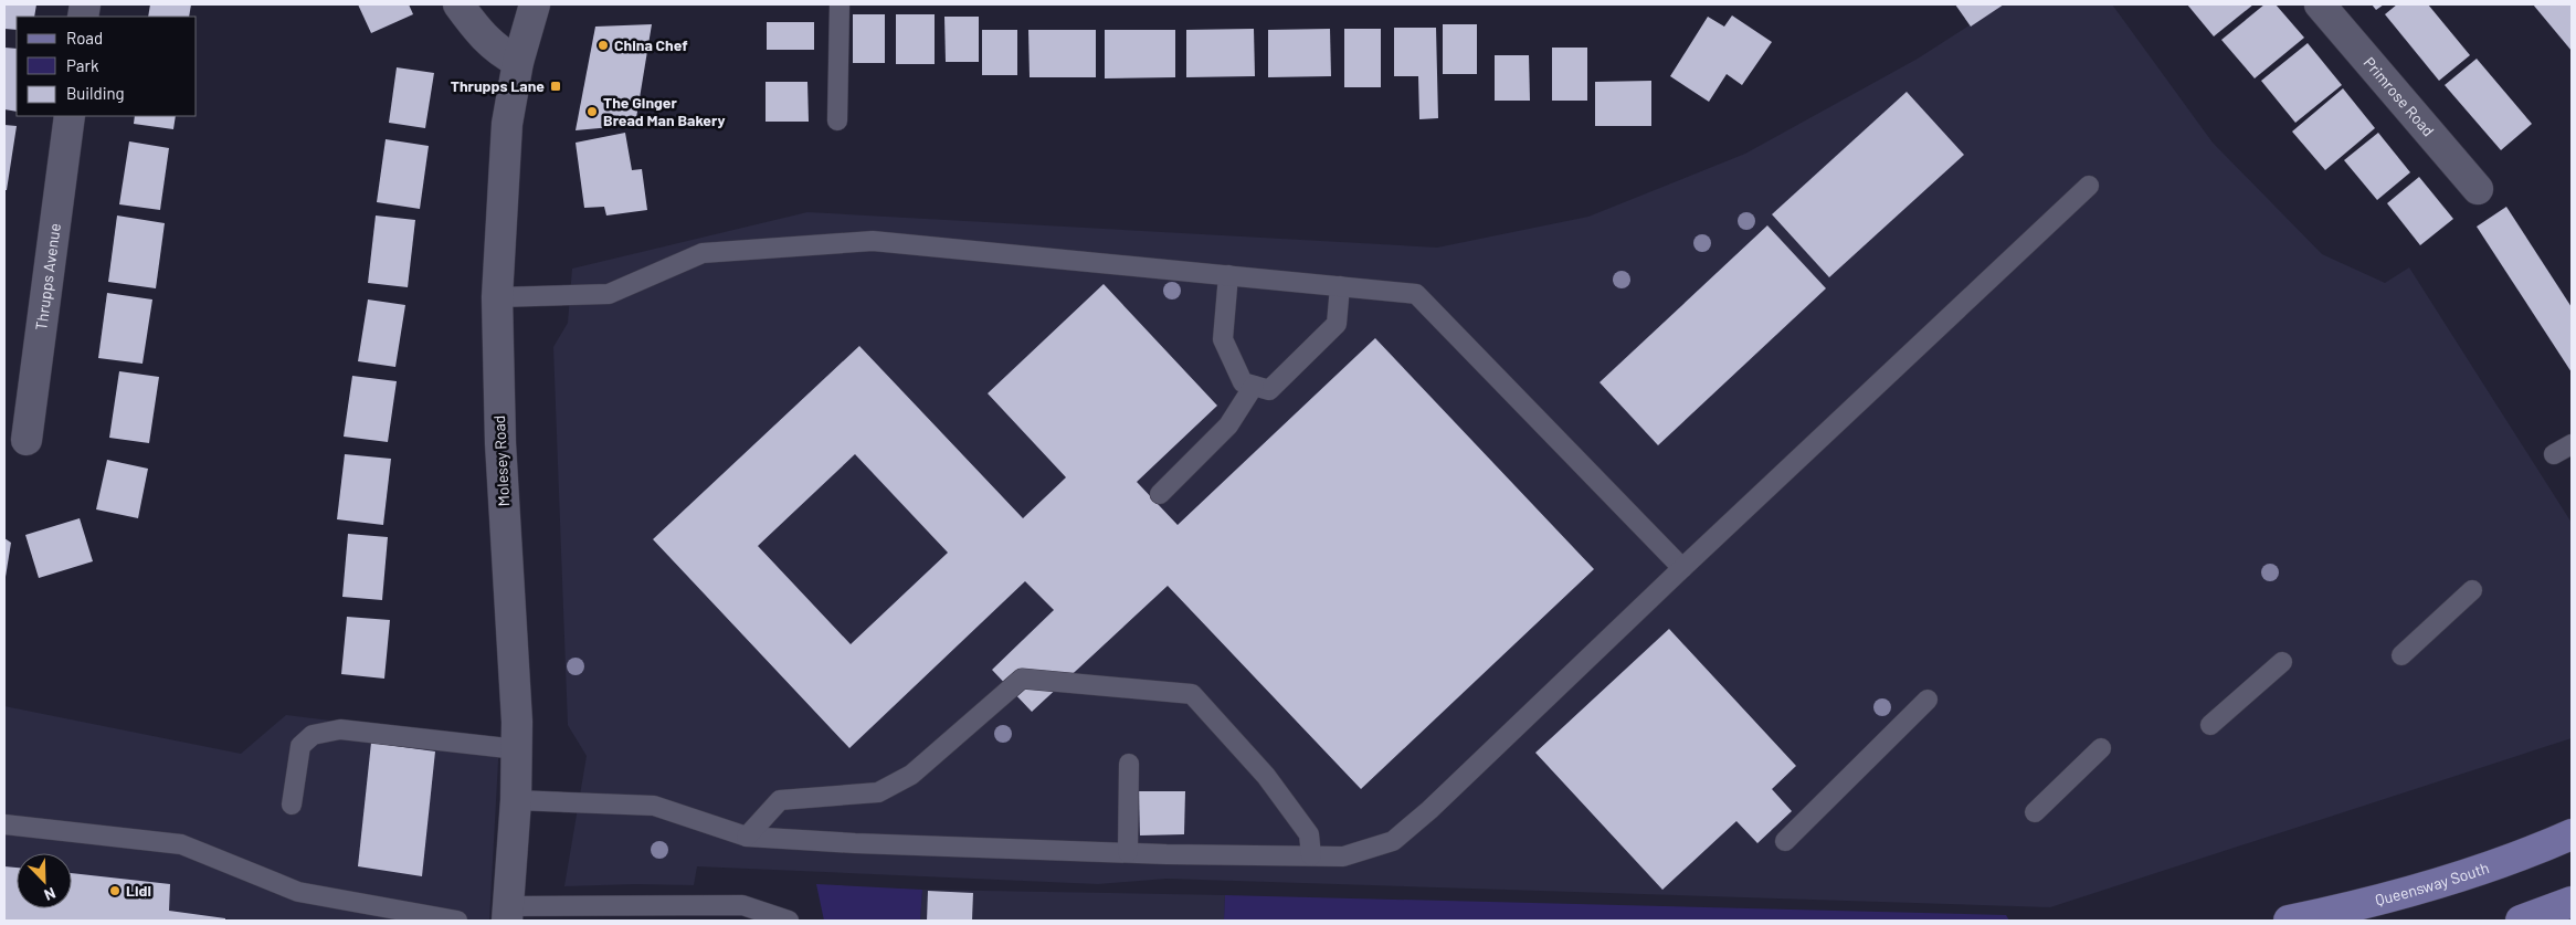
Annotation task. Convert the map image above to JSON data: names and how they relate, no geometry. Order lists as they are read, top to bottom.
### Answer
{
  "streets": {
    "main road": ["Queensway South"],
    "street": ["Primrose Road", "Thrupps Avenue", "Molesey Road"]
  },
  "places": {
    "other": ["China Chef", "The Ginger Bread Man Bakery", "Lidl"],
    "transit": ["Thrupps Lane"]
  },
  "legend": ["Road", "Park", "Building"],
  "north": "bottom right"
}
